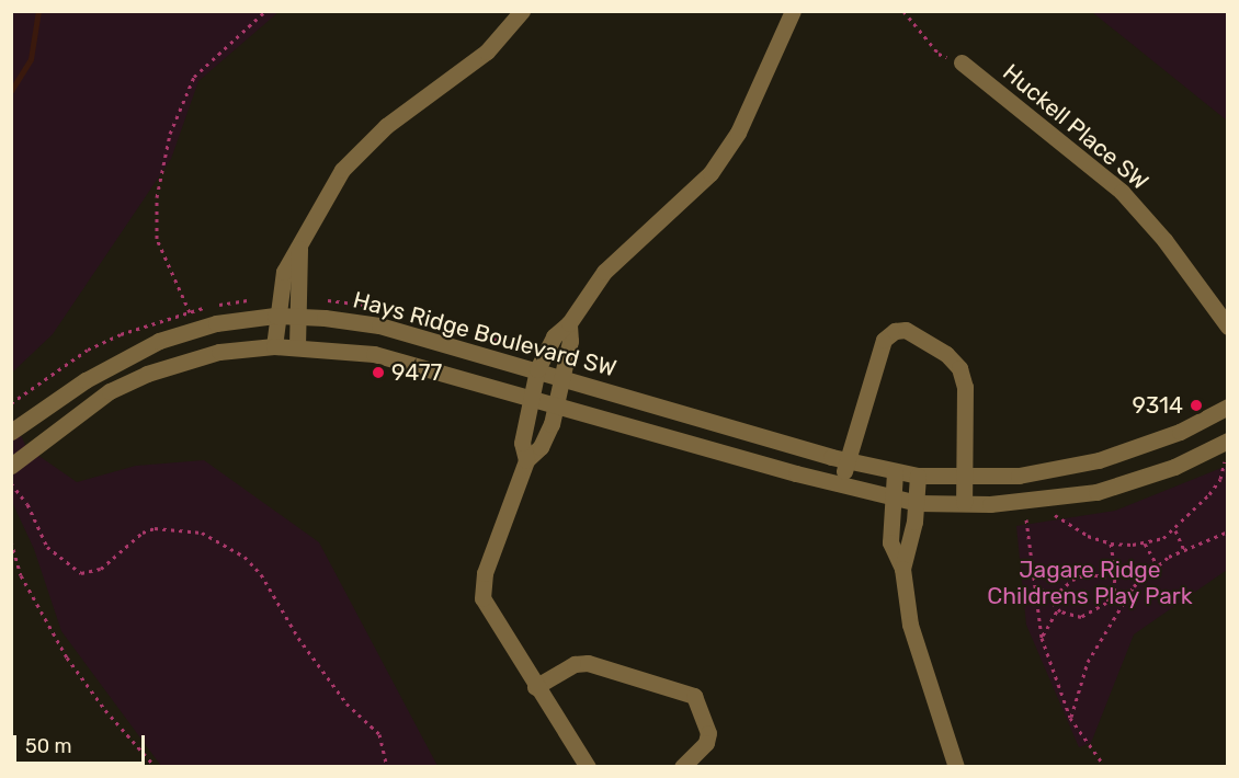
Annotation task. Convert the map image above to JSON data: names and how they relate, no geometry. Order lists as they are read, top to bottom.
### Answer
{
  "streets": {
    "street": ["Huckell Place SW", "Hays Ridge Boulevard SW"]
  },
  "parks": ["Jagare Ridge Childrens Play Park"],
  "places": ["9477", "9314"],
  "scale_bar": "50 m"
}
